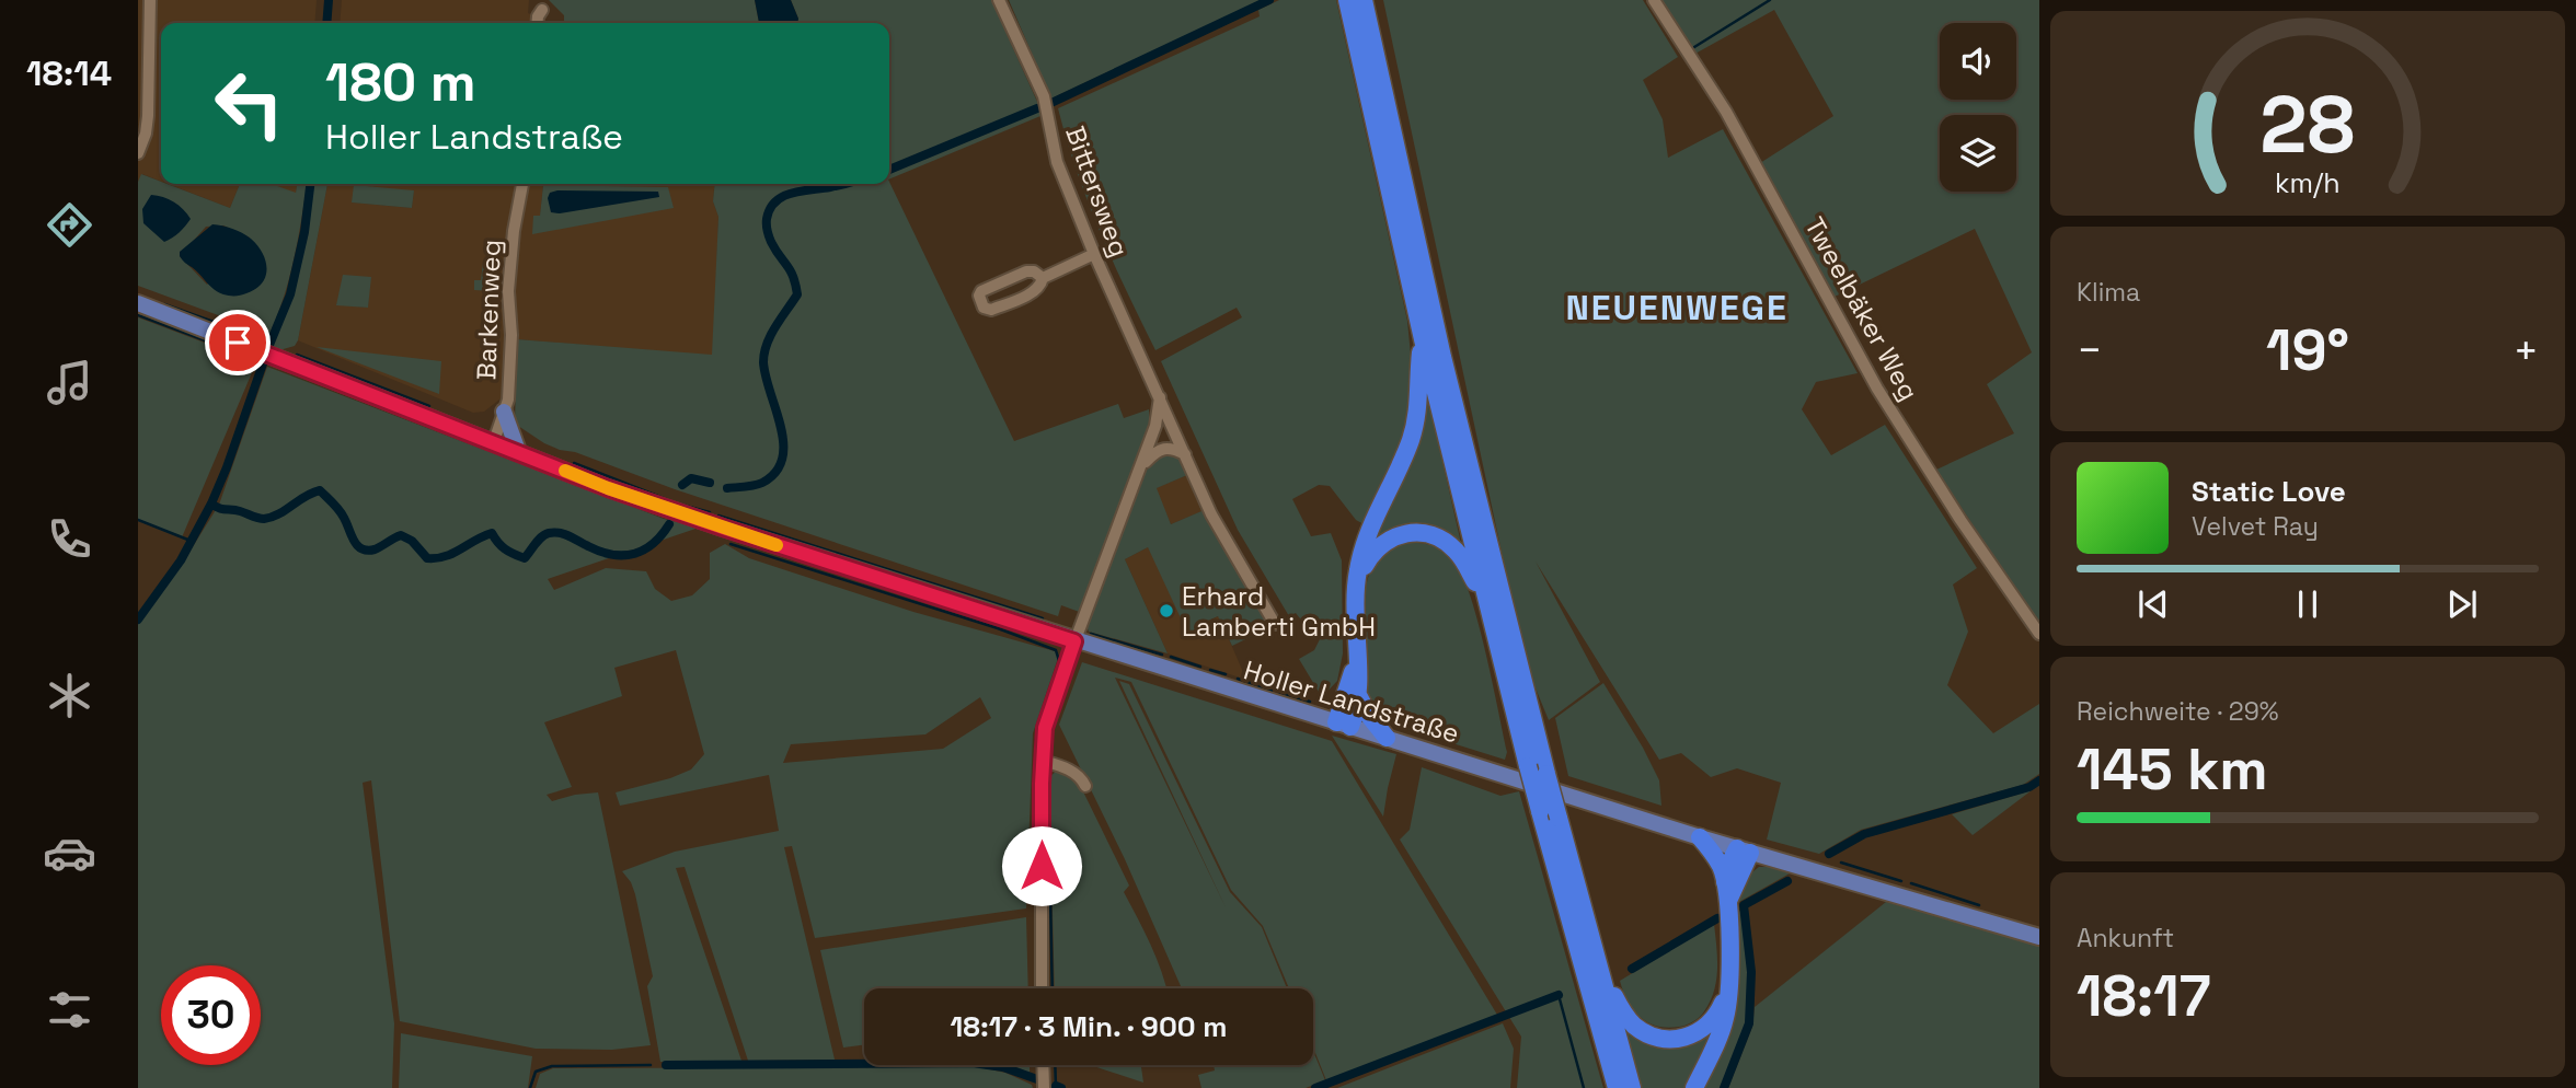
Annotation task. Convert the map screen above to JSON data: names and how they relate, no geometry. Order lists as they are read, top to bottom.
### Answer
{
  "streets": {
    "main road": ["Holler Landstraße"],
    "street": ["Bittersweg", "Tweelbäker Weg", "Barkenweg"]
  },
  "crossings": [
    ["Barkenweg", "Holler Landstraße"]
  ],
  "districts": ["NEUENWEGE"],
  "places": ["Erhard Lamberti GmbH"],
  "page": {
    "tabs": "18:14",
    "turn": ["180 m", "Holler Landstraße"],
    "tile": [
      "Klima",
      ["Reichweite · 29%", "145 km"],
      ["Ankunft", "18:17"]
    ],
    "heat": ["−", "19°", "+"],
    "song": ["Static Love", "Velvet Ray"],
    "limit": "30",
    "trip": "18:17 · 3 Min. · 900 m",
    "gauge": ["28", "km/h"]
  }
}
